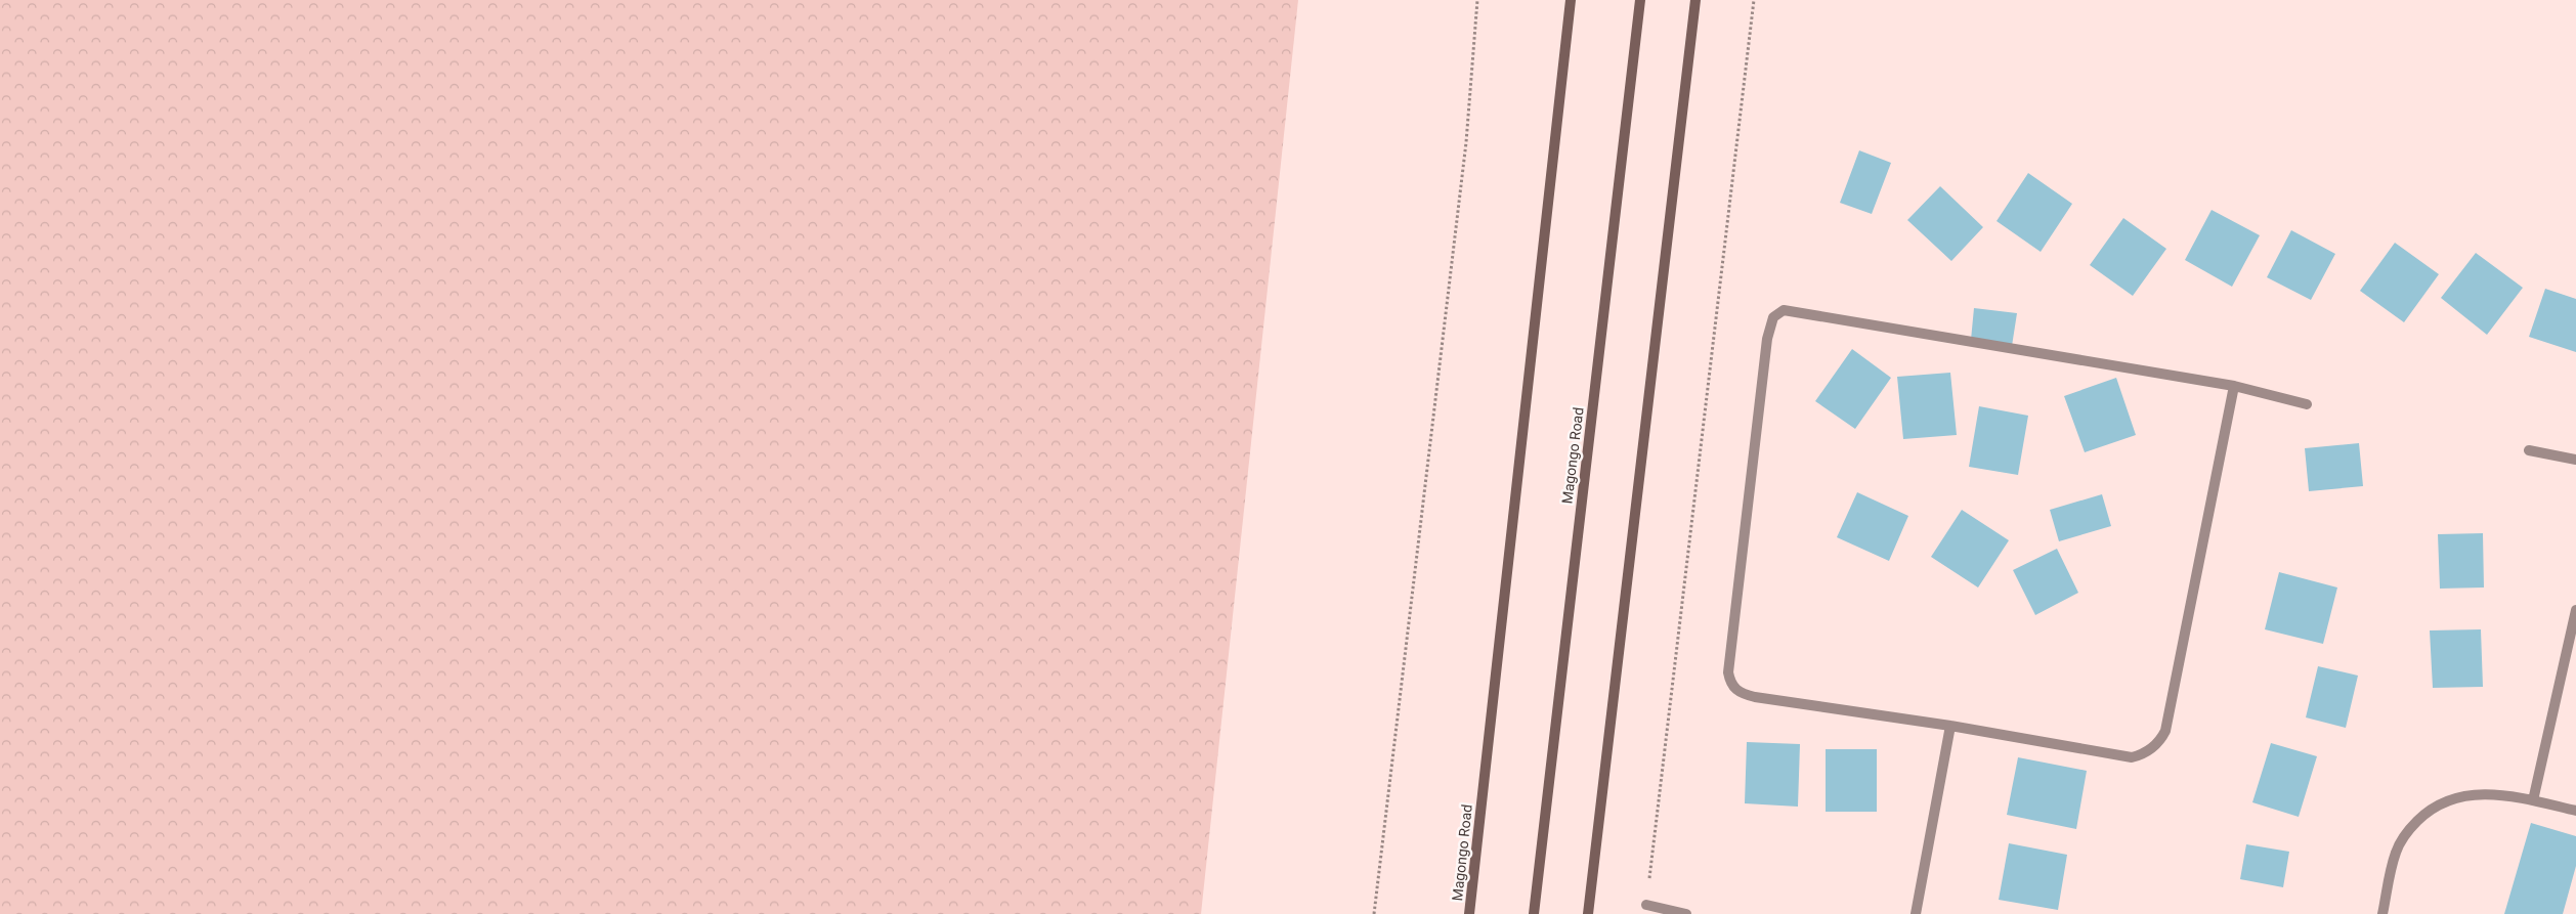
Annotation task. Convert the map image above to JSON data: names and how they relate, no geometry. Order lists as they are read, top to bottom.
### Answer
{
  "streets": {
    "main road": ["Magongo Road"]
  }
}
